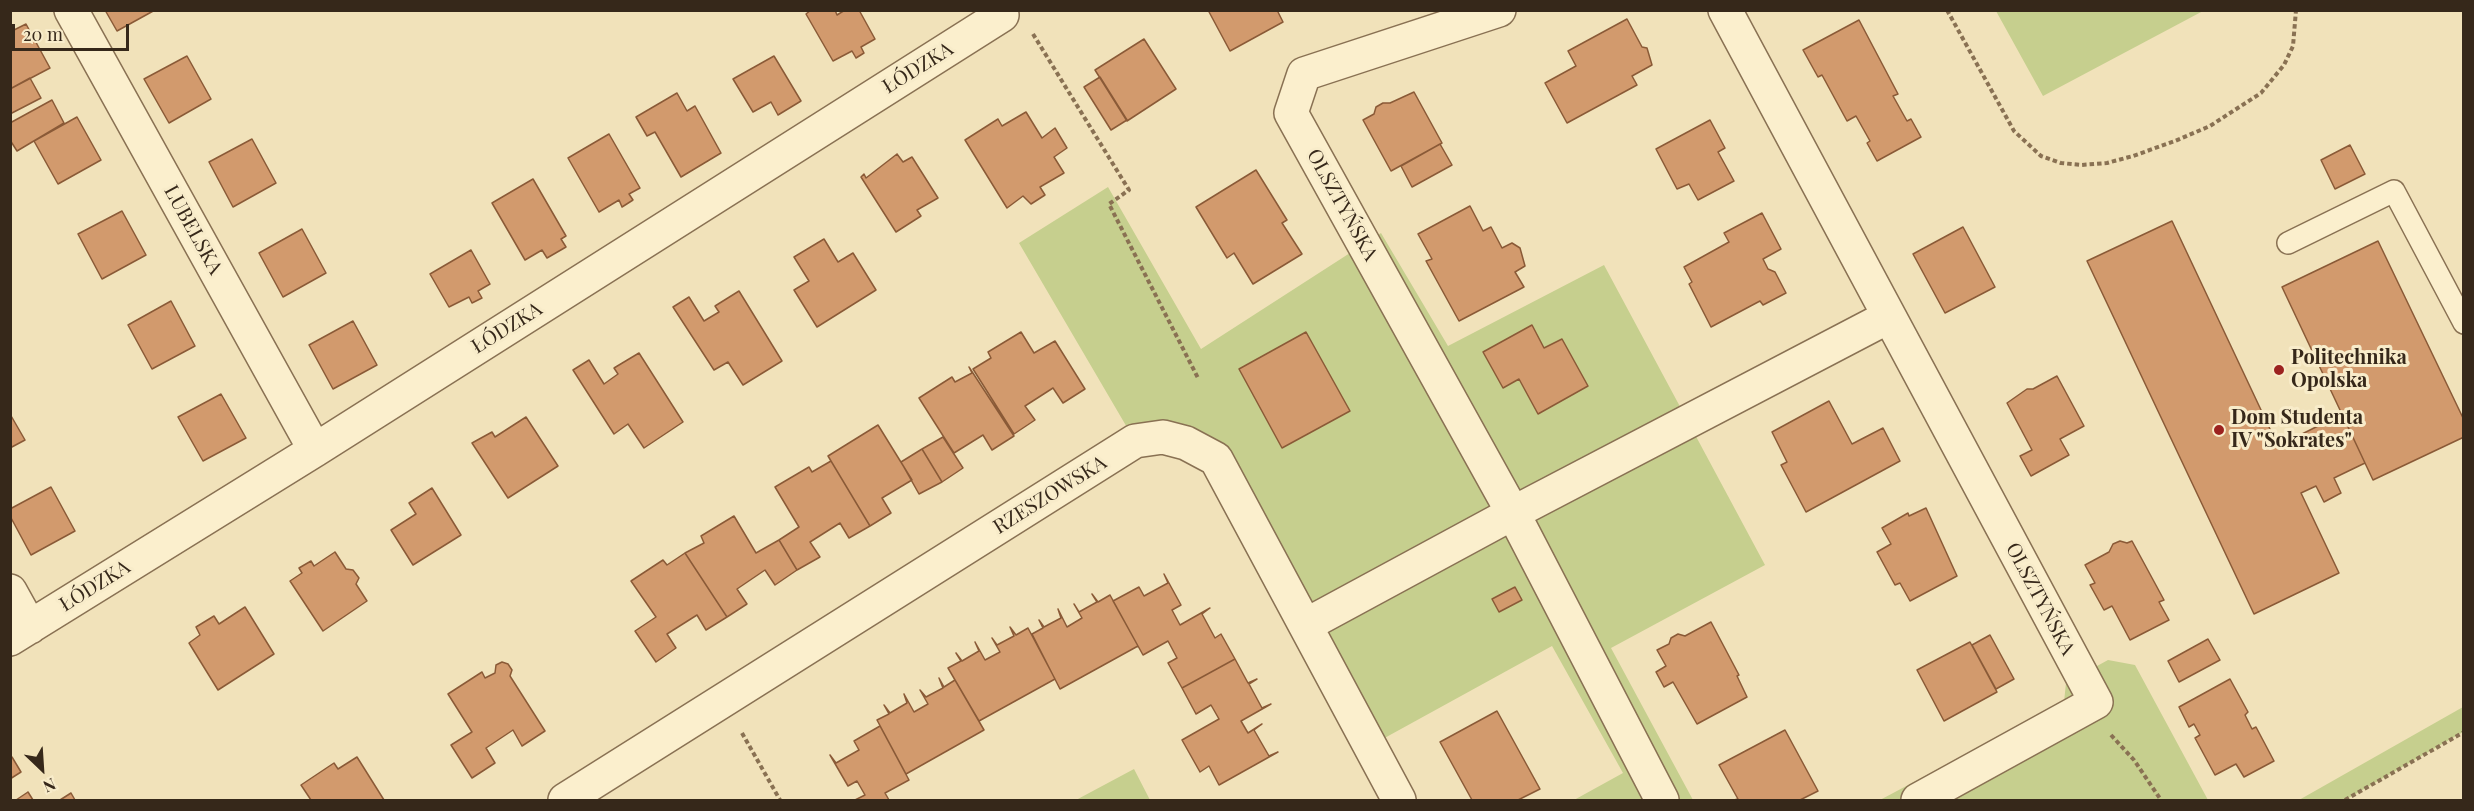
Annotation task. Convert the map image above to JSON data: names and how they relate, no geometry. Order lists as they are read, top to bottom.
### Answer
{
  "streets": {
    "street": [
      "ŁÓDZKA",
      "OLSZTYŃSKA",
      "LUBELSKA",
      "RZESZOWSKA"
    ]
  },
  "crossings": [
    ["ŁÓDZKA", "LUBELSKA"]
  ],
  "places": ["Politechnika Opolska", "Dom Studenta IV \"Sokrates\""],
  "scale_bar": "20 m",
  "north": "bottom right"
}
